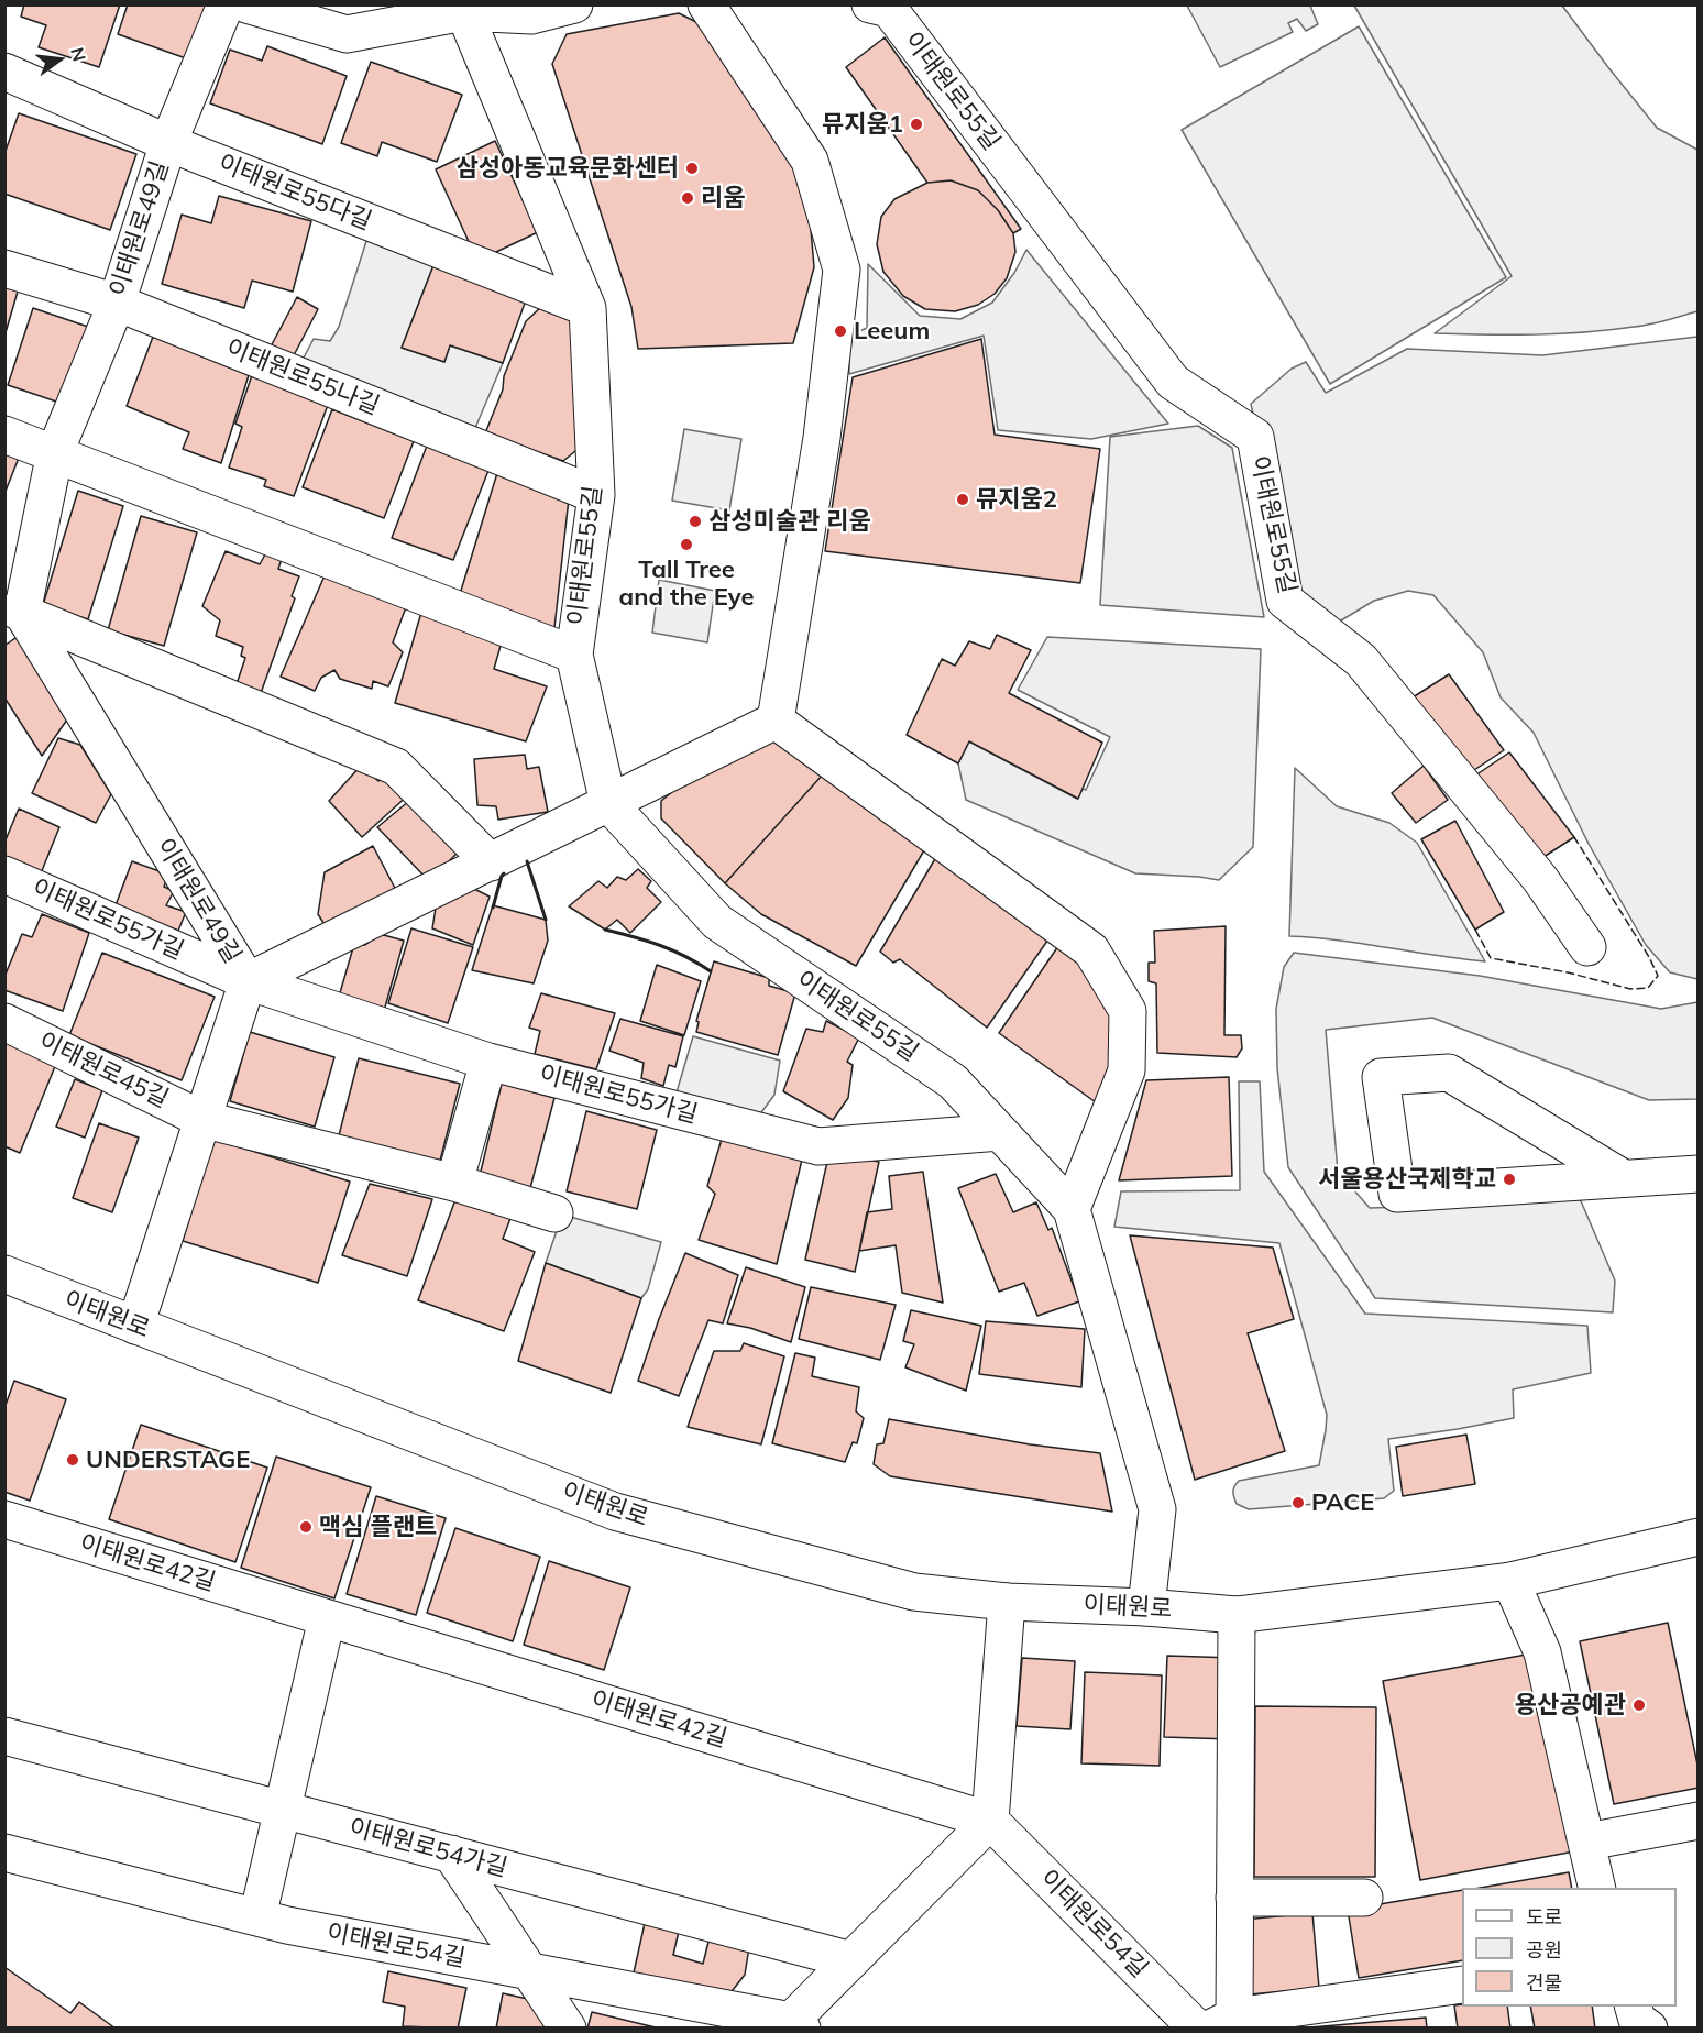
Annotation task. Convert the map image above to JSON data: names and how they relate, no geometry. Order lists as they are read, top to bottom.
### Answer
{
  "streets": {
    "street": [
      "이태원로55길",
      "이태원로55다길",
      "이태원로49길",
      "이태원로55나길",
      "이태원로55가길",
      "이태원로45길",
      "이태원로",
      "이태원로42길",
      "이태원로54가길",
      "이태원로54길"
    ]
  },
  "crossings": [
    ["이태원로55길", "이태원로55다길"],
    ["이태원로55길", "이태원로55나길"],
    ["이태원로55길", "이태원로55가길"],
    ["이태원로55길", "이태원로"],
    ["이태원로55다길", "이태원로49길"],
    ["이태원로49길", "이태원로55나길"],
    ["이태원로49길", "이태원로55가길"],
    ["이태원로49길", "이태원로45길"],
    ["이태원로49길", "이태원로"],
    ["이태원로42길", "이태원로54길"],
    ["이태원로54가길", "이태원로54길"]
  ],
  "places": [
    "뮤지움1",
    "삼성아동교육문화센터",
    "리움",
    "Leeum",
    "뮤지움2",
    "삼성미술관 리움",
    "Tall Tree and the Eye",
    "서울용산국제학교",
    "UNDERSTAGE",
    "PACE",
    "맥심 플랜트",
    "용산공예관"
  ],
  "legend": ["도로", "공원", "건물"],
  "north": "right"
}
